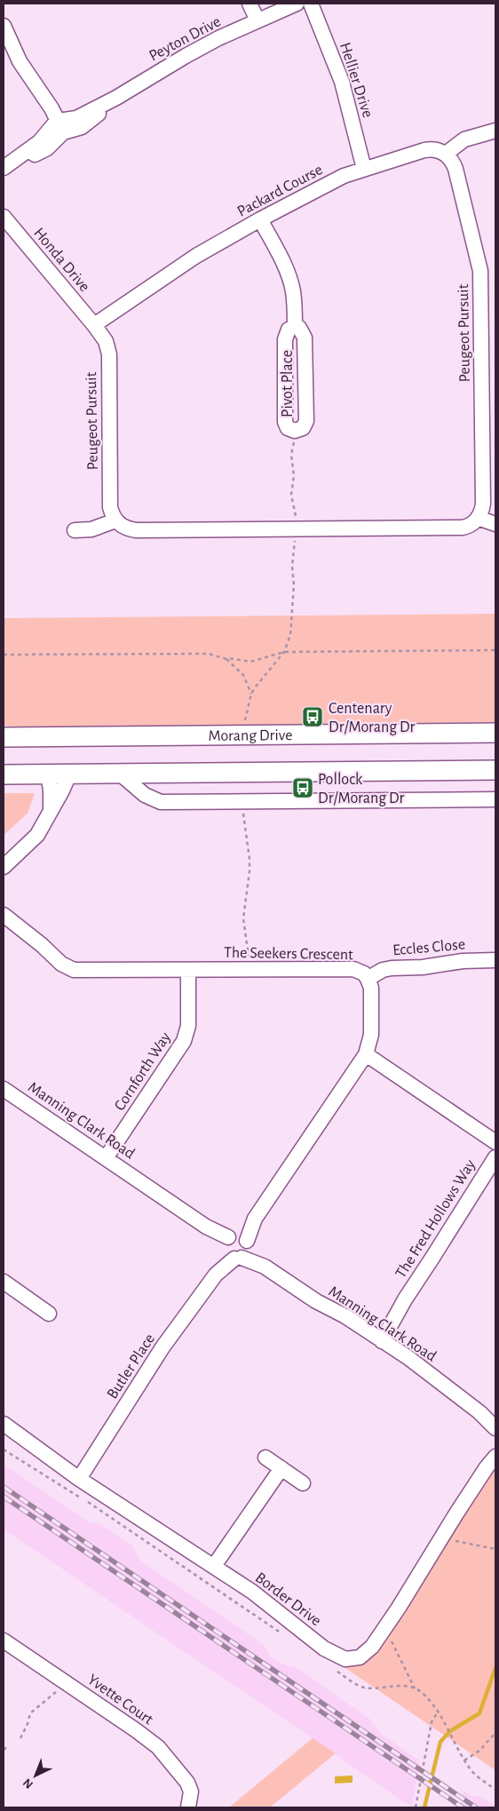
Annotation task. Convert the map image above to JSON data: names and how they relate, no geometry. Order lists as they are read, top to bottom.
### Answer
{
  "streets": {
    "main road": ["Morang Drive"],
    "street": [
      "Peyton Drive",
      "Hellier Drive",
      "Packard Course",
      "Honda Drive",
      "Peugeot Pursuit",
      "Pivot Place",
      "Eccles Close",
      "The Seekers Crescent",
      "Cornforth Way",
      "Manning Clark Road",
      "The Fred Hollows Way",
      "Butler Place",
      "Border Drive",
      "Yvette Court"
    ]
  },
  "crossings": [
    ["Hellier Drive", "Packard Course"],
    ["Packard Course", "Honda Drive"],
    ["Packard Course", "Peugeot Pursuit"],
    ["Packard Course", "Pivot Place"],
    ["Honda Drive", "Peugeot Pursuit"],
    ["Eccles Close", "The Seekers Crescent"],
    ["The Seekers Crescent", "Cornforth Way"],
    ["The Seekers Crescent", "Manning Clark Road"],
    ["The Seekers Crescent", "Butler Place"],
    ["Cornforth Way", "Manning Clark Road"],
    ["Manning Clark Road", "The Fred Hollows Way"],
    ["Manning Clark Road", "Butler Place"],
    ["Butler Place", "Border Drive"]
  ],
  "places": {
    "bus stop": ["Centenary Dr/Morang Dr", "Pollock Dr/Morang Dr"]
  },
  "north": "bottom left"
}
